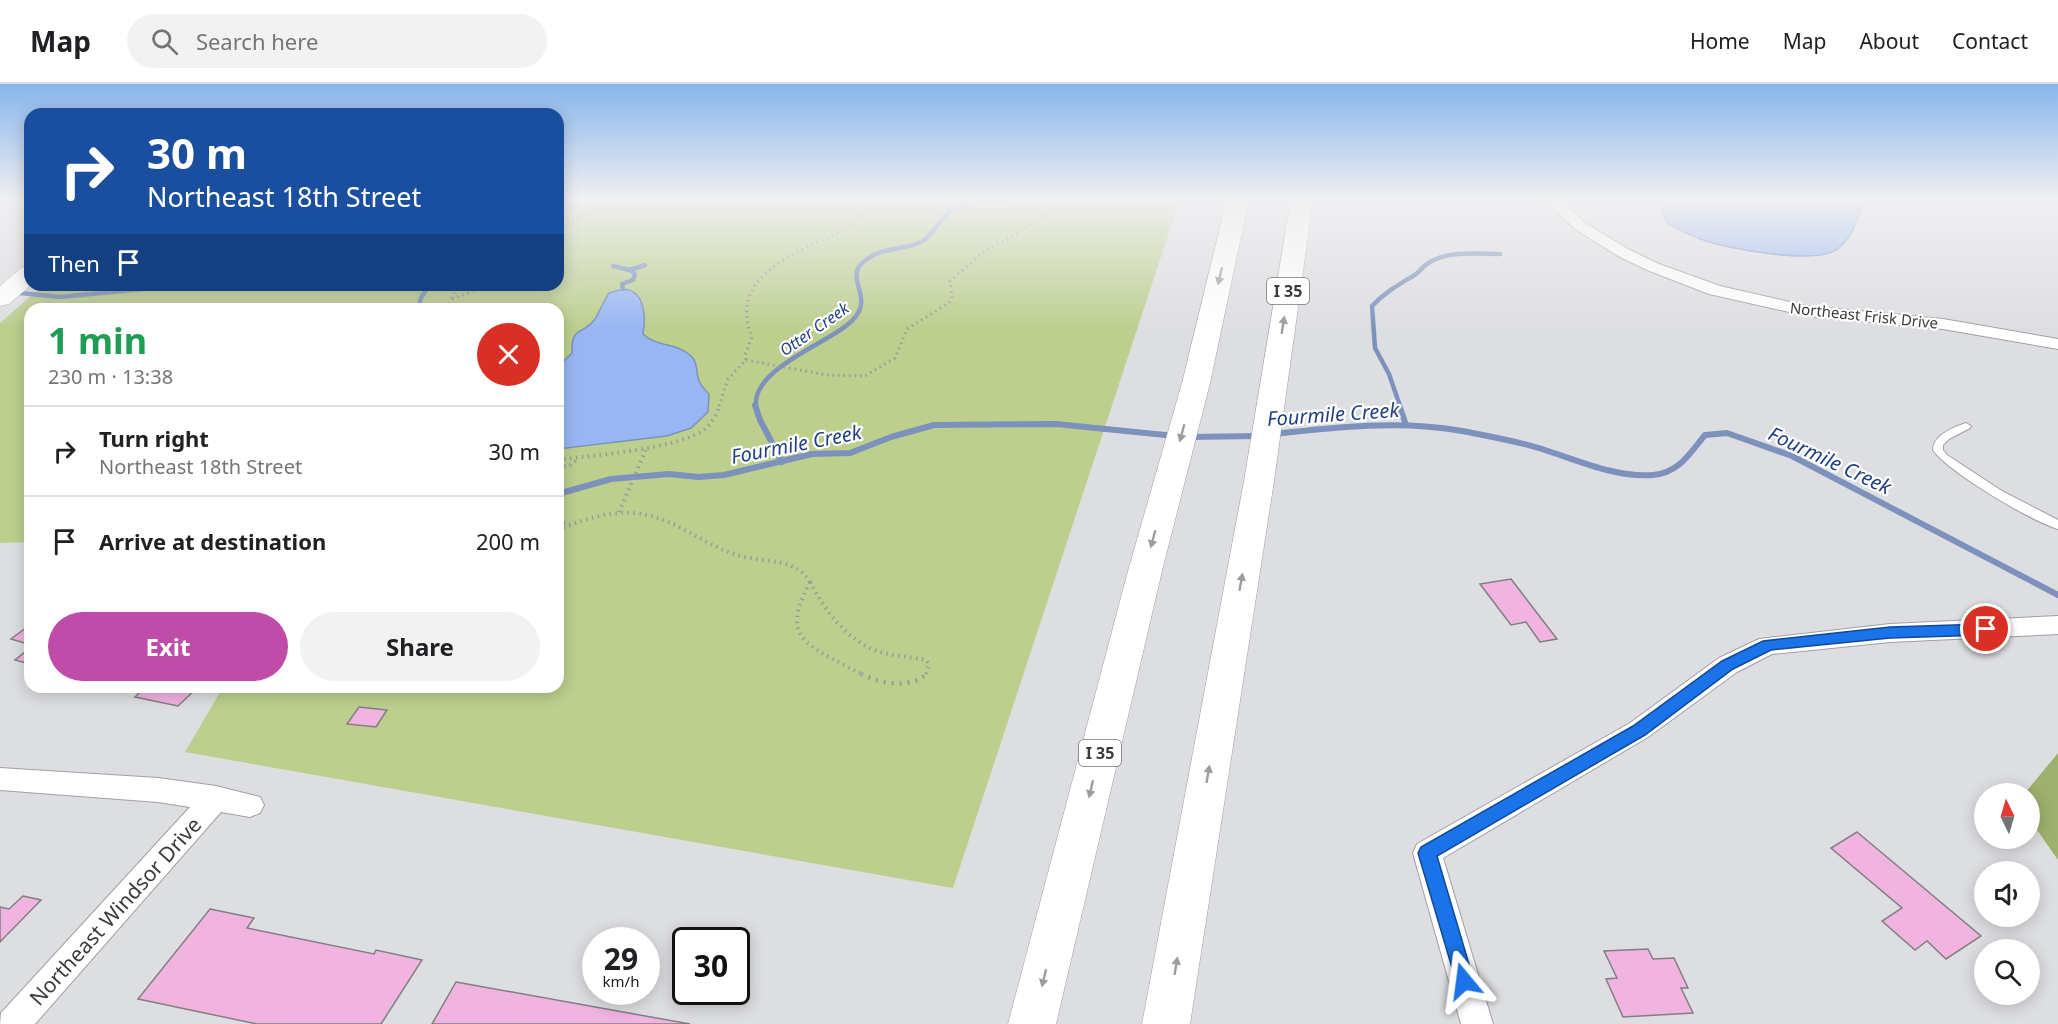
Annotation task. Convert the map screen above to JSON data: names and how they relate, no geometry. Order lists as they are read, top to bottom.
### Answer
{
  "streets": {
    "main road": ["I 35"],
    "street": ["Northeast Frisk Drive", "Northeast Windsor Drive"]
  },
  "water": ["Otter Creek", "Fourmile Creek"],
  "north": "top",
  "page": {
    "header": "Map",
    "search": "Search here",
    "nav": [
      "Home",
      "Map",
      "About",
      "Contact"
    ],
    "turn": ["30 m", "Northeast 18th Street"],
    "then": "Then",
    "heading": ["1 min", "230 m · 13:38"],
    "list": [
      {
        "name": "Turn right",
        "note": "Northeast 18th Street",
        "value": "30 m"
      },
      {
        "name": "Arrive at destination",
        "value": "200 m"
      }
    ],
    "buttons": ["Exit", "Share"],
    "speed": "29 km/h",
    "limit": "30"
  }
}
